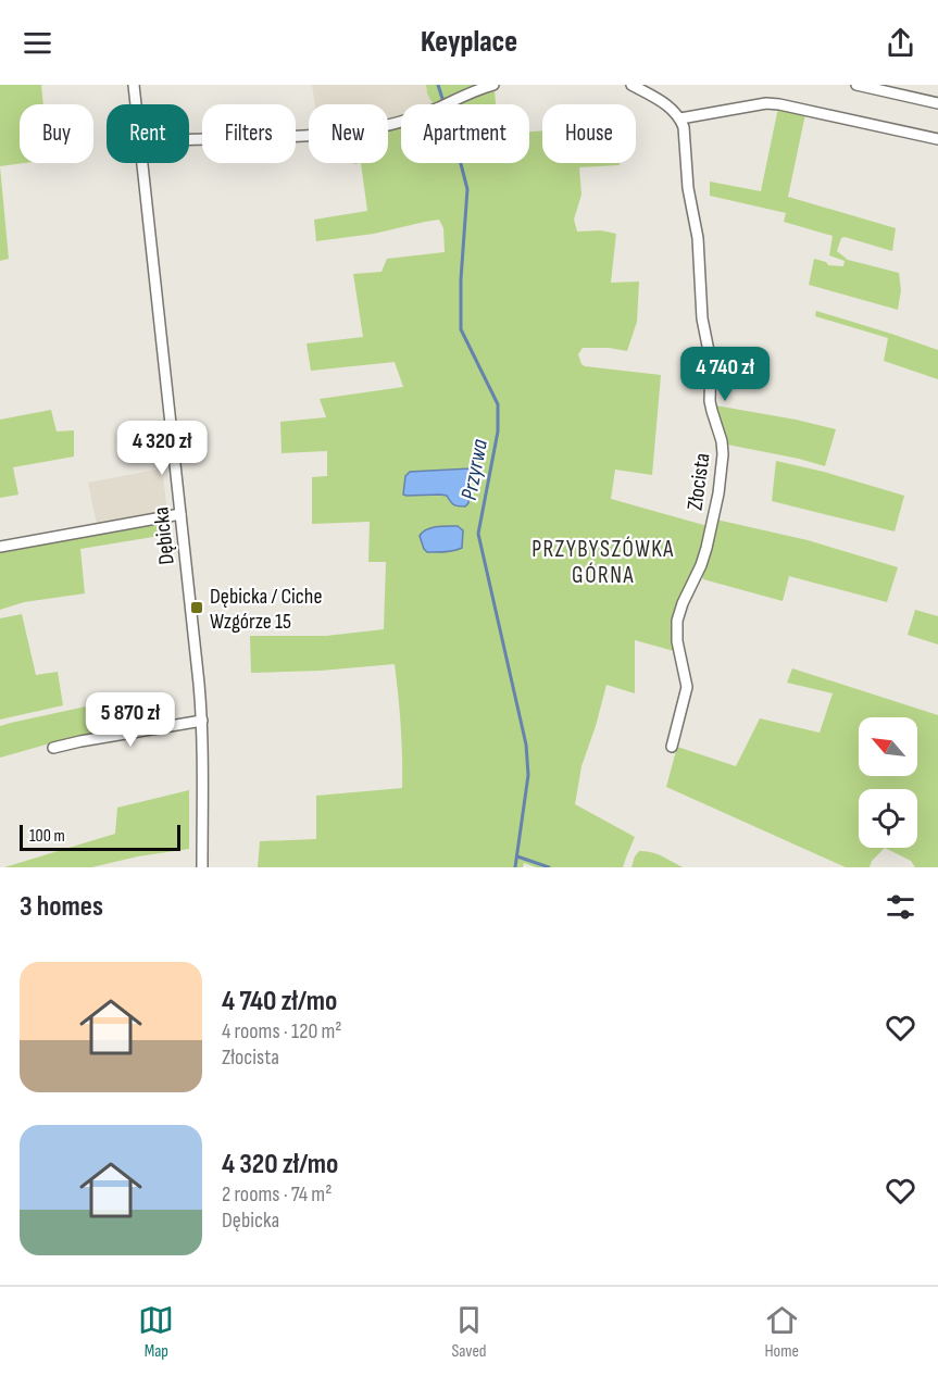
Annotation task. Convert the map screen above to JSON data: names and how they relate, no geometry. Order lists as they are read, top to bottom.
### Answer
{
  "streets": {
    "street": ["Złocista", "Dębicka"]
  },
  "districts": ["PRZYBYSZÓWKA GÓRNA"],
  "water": ["Przyrwa"],
  "places": {
    "transit": ["Dębicka / Ciche Wzgórze 15"]
  },
  "scale_bar": "100 m",
  "north": "top left",
  "page": {
    "header": "Keyplace",
    "chip": [
      "Buy",
      "Rent",
      "Filters",
      "New",
      "Apartment",
      "House"
    ],
    "price": ["4 740 zł", "4 320 zł", "5 870 zł"],
    "scale": "100 m",
    "heading": "3 homes",
    "list": [
      {
        "name": "4 740 zł/mo",
        "note": "4 rooms · 120 m² · Złocista"
      },
      {
        "name": "4 320 zł/mo",
        "note": "2 rooms · 74 m² · Dębicka"
      }
    ],
    "tabs": ["Map", "Saved", "Home"]
  }
}
